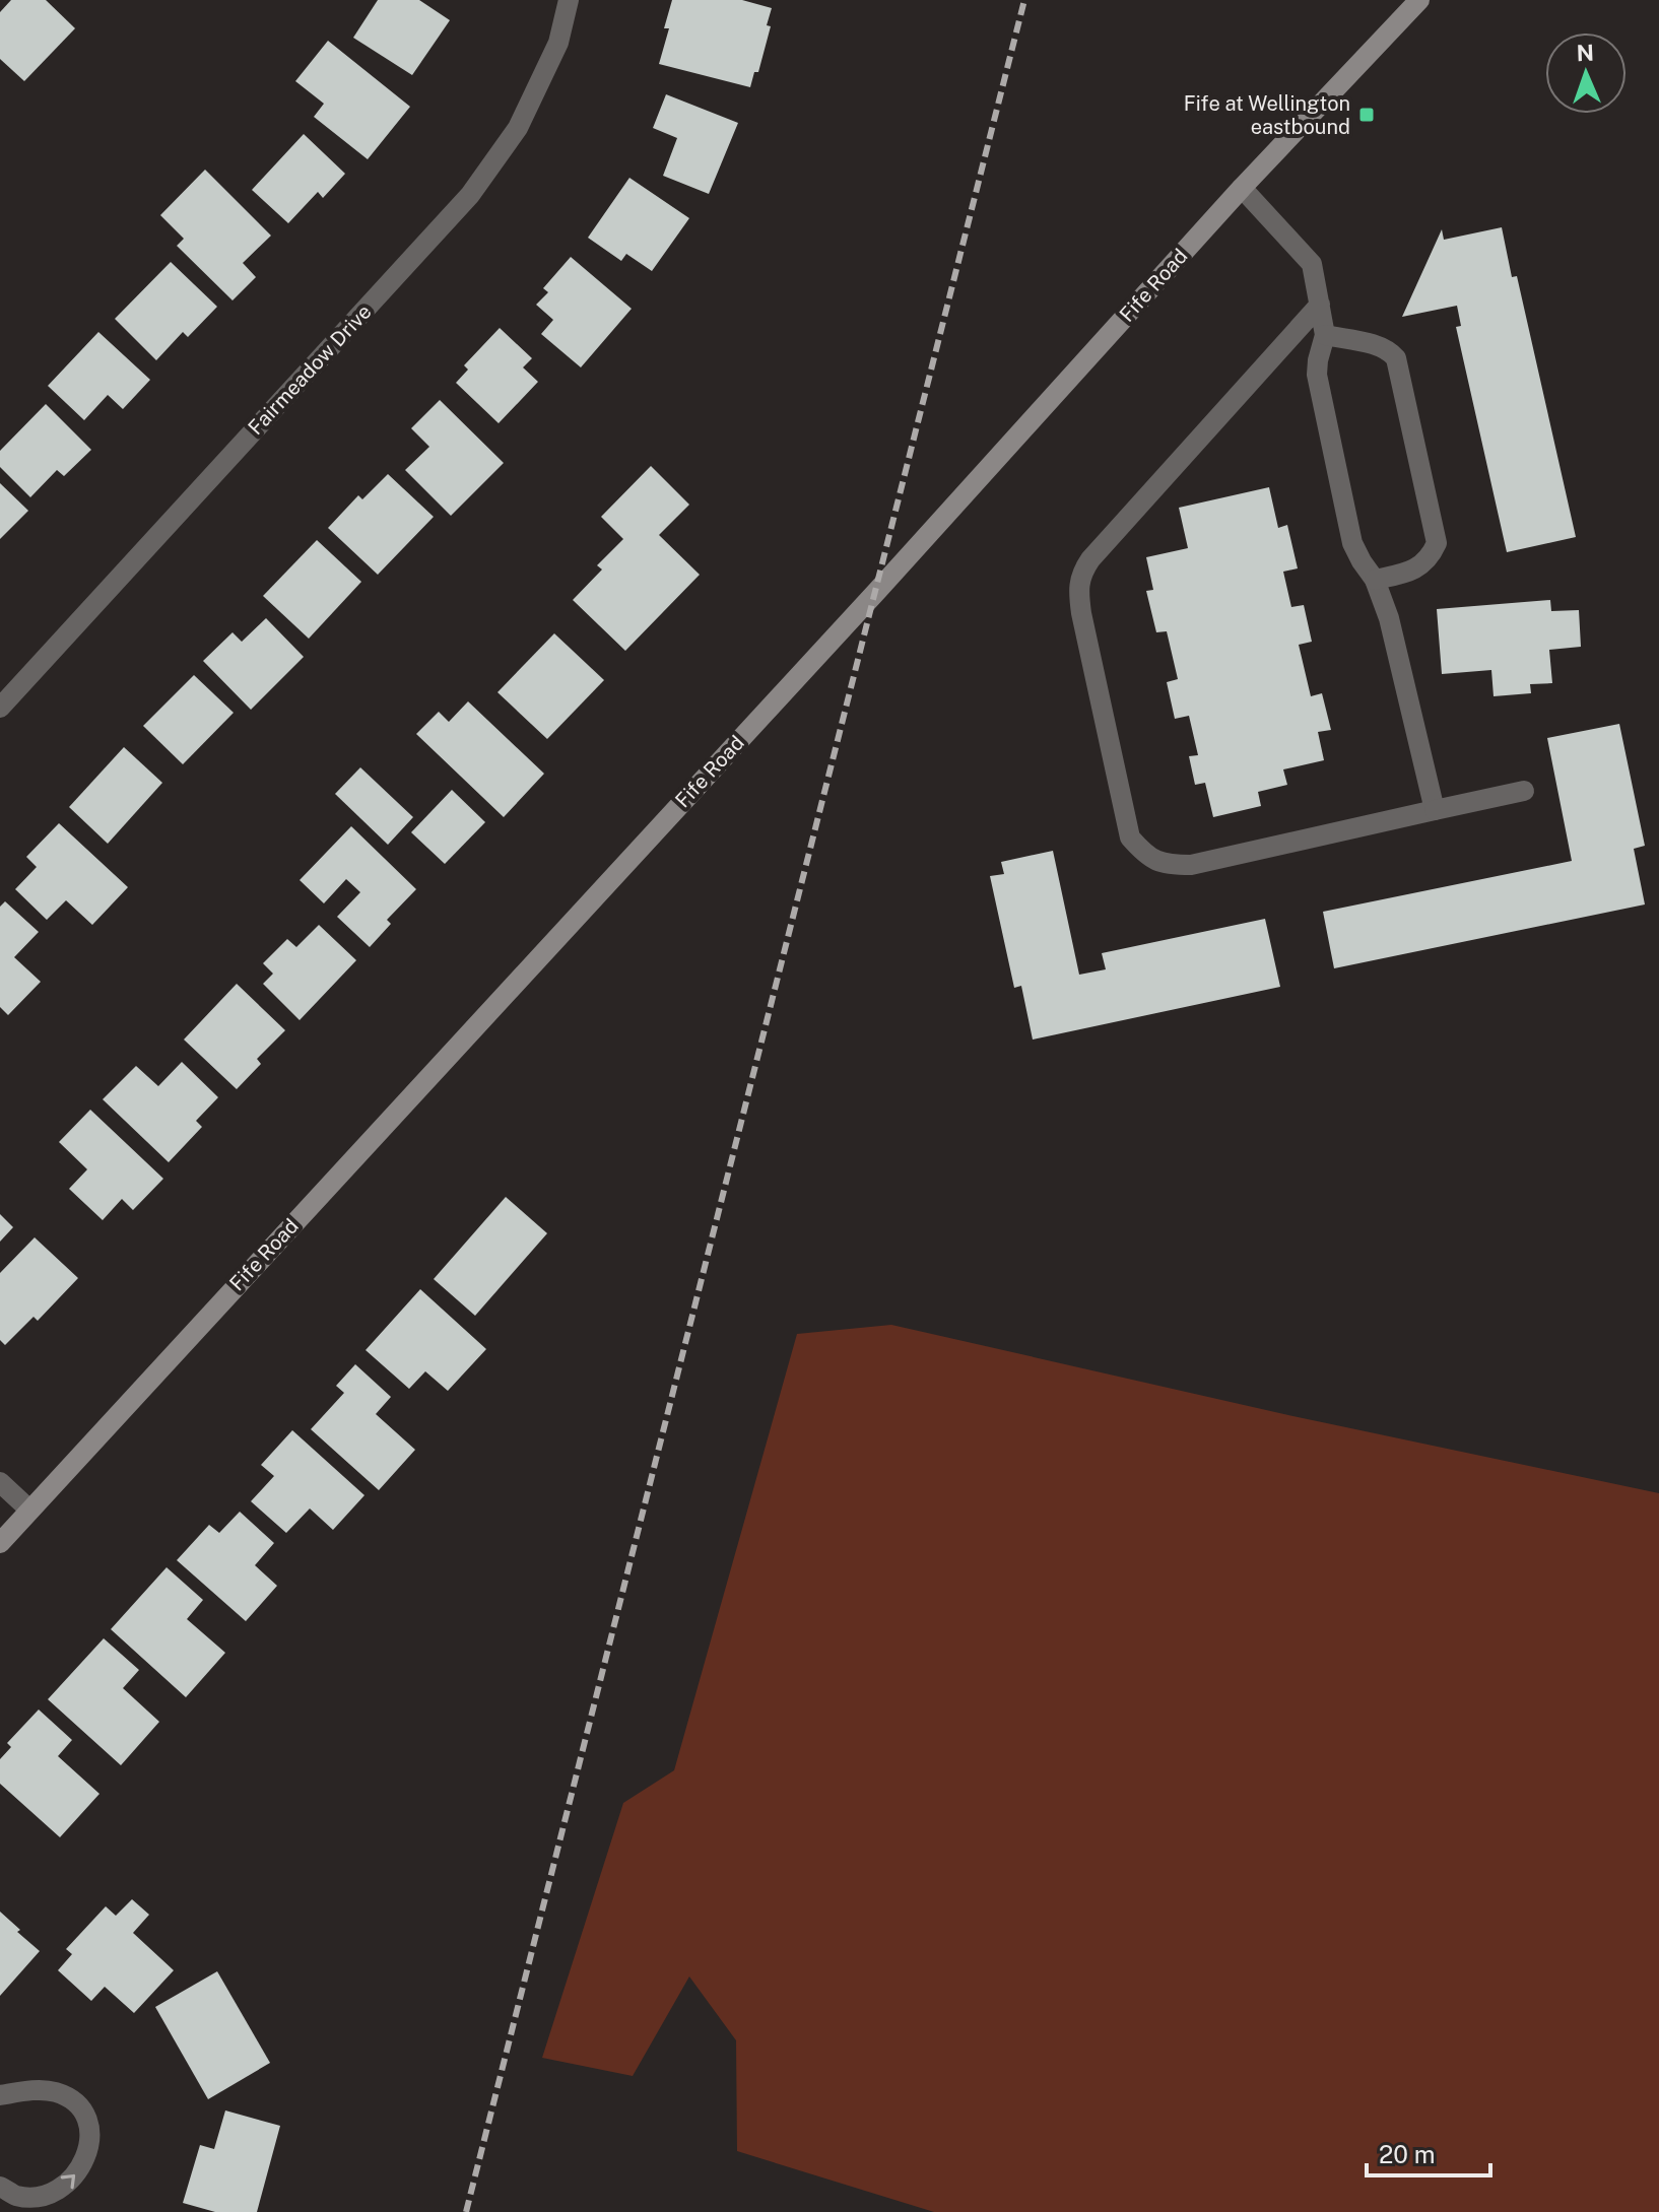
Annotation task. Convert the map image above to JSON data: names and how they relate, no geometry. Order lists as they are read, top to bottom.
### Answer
{
  "streets": {
    "street": ["Fife Road", "Fairmeadow Drive"]
  },
  "places": {
    "transit": ["Fife at Wellington eastbound"]
  },
  "scale_bar": "20 m",
  "north": "top"
}
